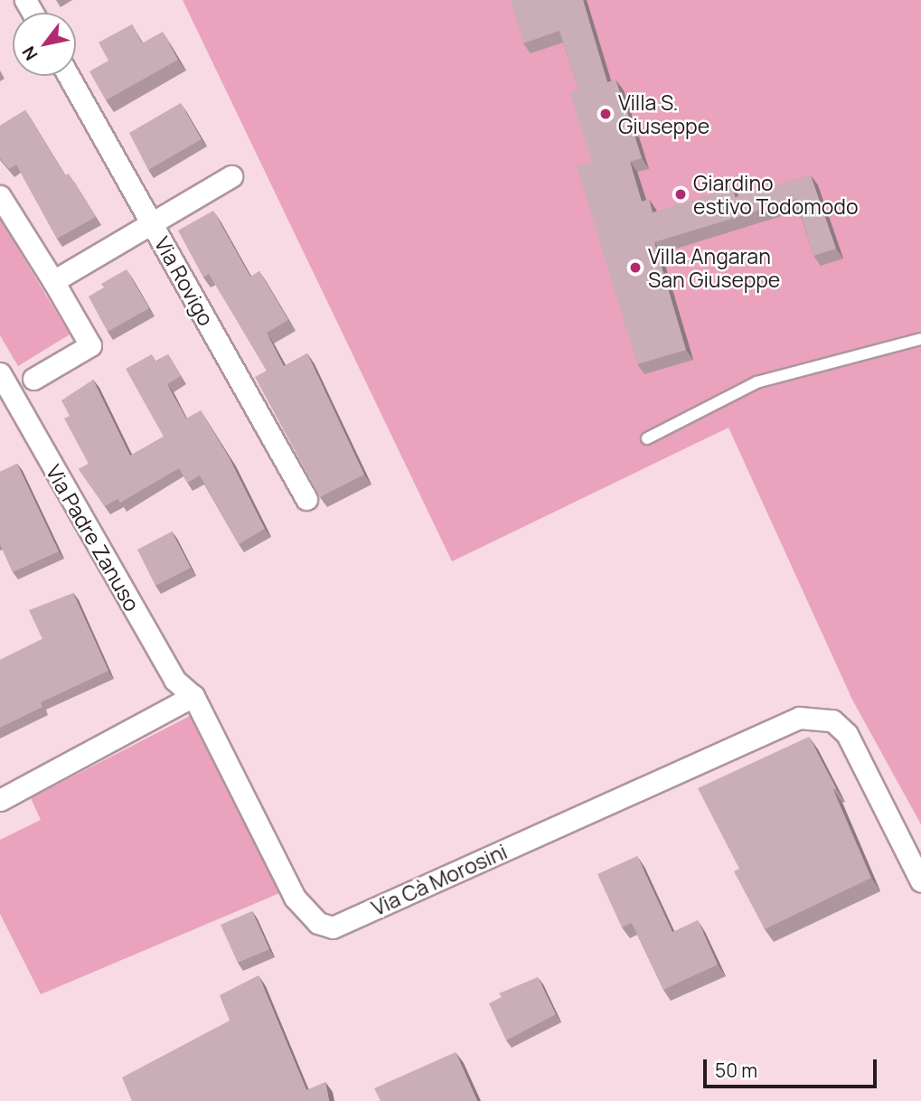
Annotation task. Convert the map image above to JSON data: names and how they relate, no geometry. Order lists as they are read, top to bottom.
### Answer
{
  "streets": {
    "street": ["Via Rovigo", "Via Padre Zanuso", "Via Cà Morosini"]
  },
  "crossings": [
    ["Via Padre Zanuso", "Via Cà Morosini"]
  ],
  "places": ["Villa S. Giuseppe", "Giardino estivo Todomodo", "Villa Angaran San Giuseppe"],
  "scale_bar": "50 m",
  "north": "bottom left"
}
